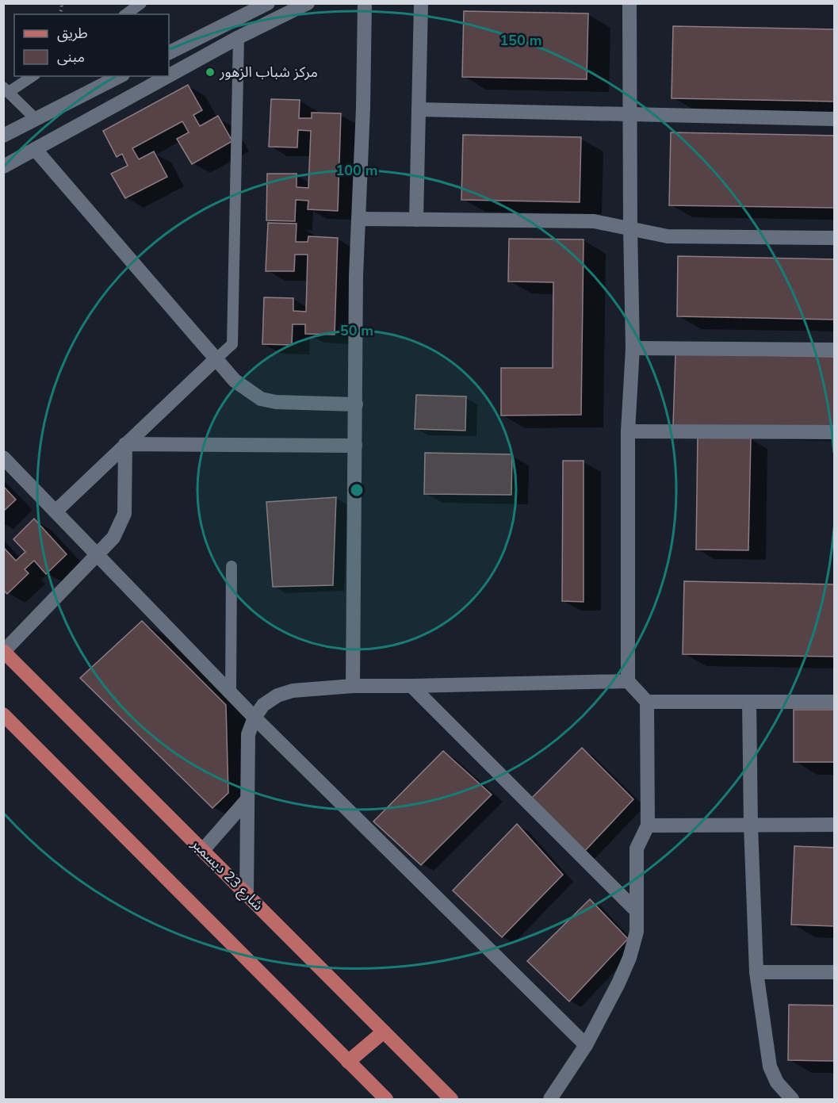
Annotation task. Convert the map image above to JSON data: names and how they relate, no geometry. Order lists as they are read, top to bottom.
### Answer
{
  "streets": {
    "main road": ["شارع 23 ديسمبر"]
  },
  "places": ["مركز شباب الزهور"],
  "legend": ["طريق", "مبنى"],
  "rings": ["150 m", "100 m", "50 m"]
}
